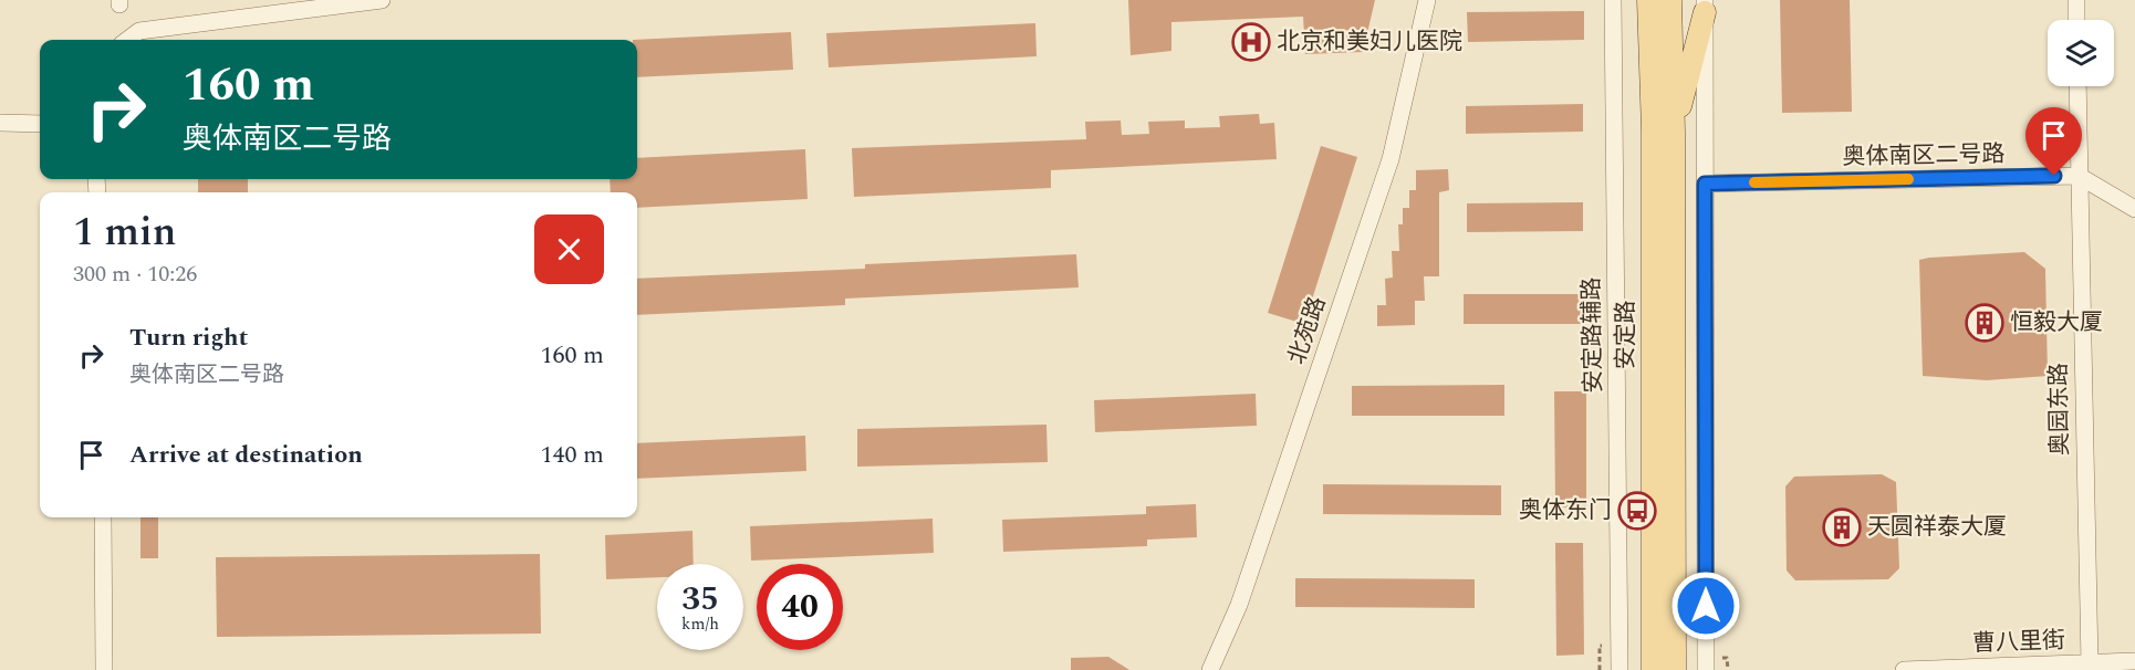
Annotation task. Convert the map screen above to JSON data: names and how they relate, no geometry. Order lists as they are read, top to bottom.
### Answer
{
  "streets": {
    "main road": ["安定路"],
    "street": [
      "奥体南区二号路",
      "北苑路",
      "安定路辅路",
      "奥园东路",
      "曹八里街"
    ]
  },
  "crossings": [
    ["奥体南区二号路", "奥园东路"],
    ["奥园东路", "曹八里街"]
  ],
  "places": {
    "hospital": ["北京和美妇儿医院"],
    "building": ["恒毅大厦", "天圆祥泰大厦"],
    "bus stop": ["奥体东门"]
  },
  "page": {
    "turn": ["160 m", "奥体南区二号路"],
    "heading": ["1 min", "300 m · 10:26"],
    "list": [
      {
        "name": "Turn right",
        "note": "奥体南区二号路",
        "value": "160 m"
      },
      {
        "name": "Arrive at destination",
        "value": "140 m"
      }
    ],
    "speed": "35 km/h",
    "limit": "40"
  }
}
